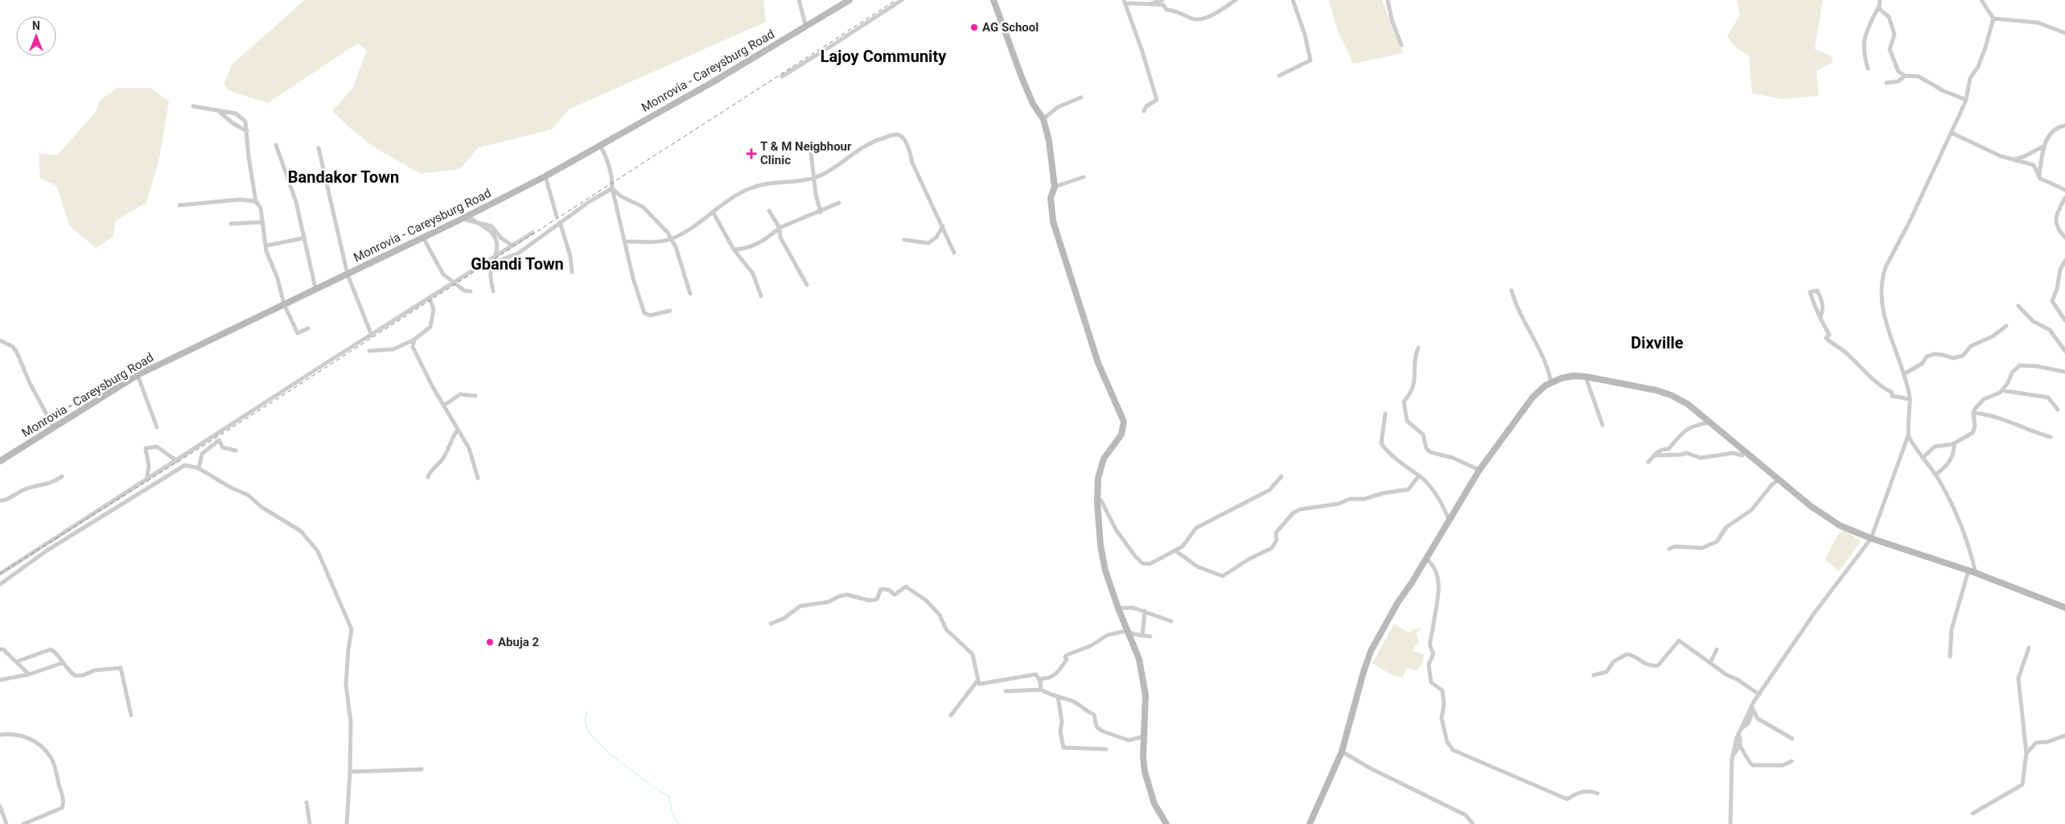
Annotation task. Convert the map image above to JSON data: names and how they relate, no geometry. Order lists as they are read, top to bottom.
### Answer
{
  "streets": {
    "main road": ["Monrovia - Careysburg Road"]
  },
  "districts": [
    "Lajoy Community",
    "Bandakor Town",
    "Gbandi Town",
    "Dixville"
  ],
  "places": {
    "other": ["AG School", "Abuja 2"],
    "health": ["T & M Neigbhour Clinic"]
  },
  "north": "top"
}
